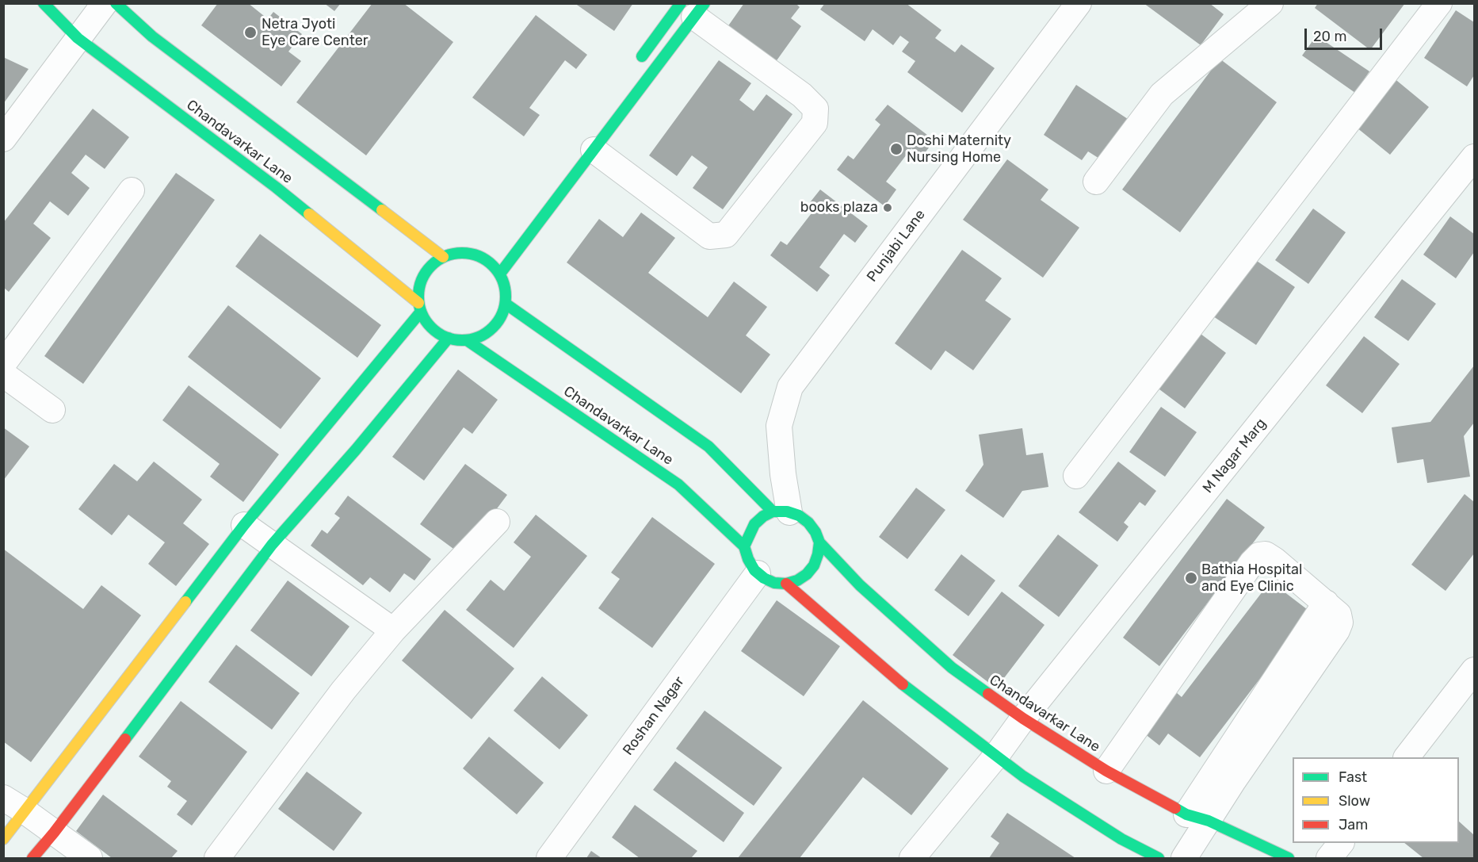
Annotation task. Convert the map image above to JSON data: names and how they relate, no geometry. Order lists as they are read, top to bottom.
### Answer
{
  "streets": {
    "street": [
      "Chandavarkar Lane",
      "Punjabi Lane",
      "M Nagar Marg",
      "Roshan Nagar"
    ]
  },
  "crossings": [
    ["Chandavarkar Lane", "Punjabi Lane"],
    ["Chandavarkar Lane", "M Nagar Marg"],
    ["Chandavarkar Lane", "Roshan Nagar"],
    ["Punjabi Lane", "Roshan Nagar"]
  ],
  "places": [
    "Netra Jyoti Eye Care Center",
    "Doshi Maternity Nursing Home",
    "books plaza",
    "Bathia Hospital and Eye Clinic"
  ],
  "legend": ["Fast", "Slow", "Jam"],
  "scale_bar": "20 m"
}
